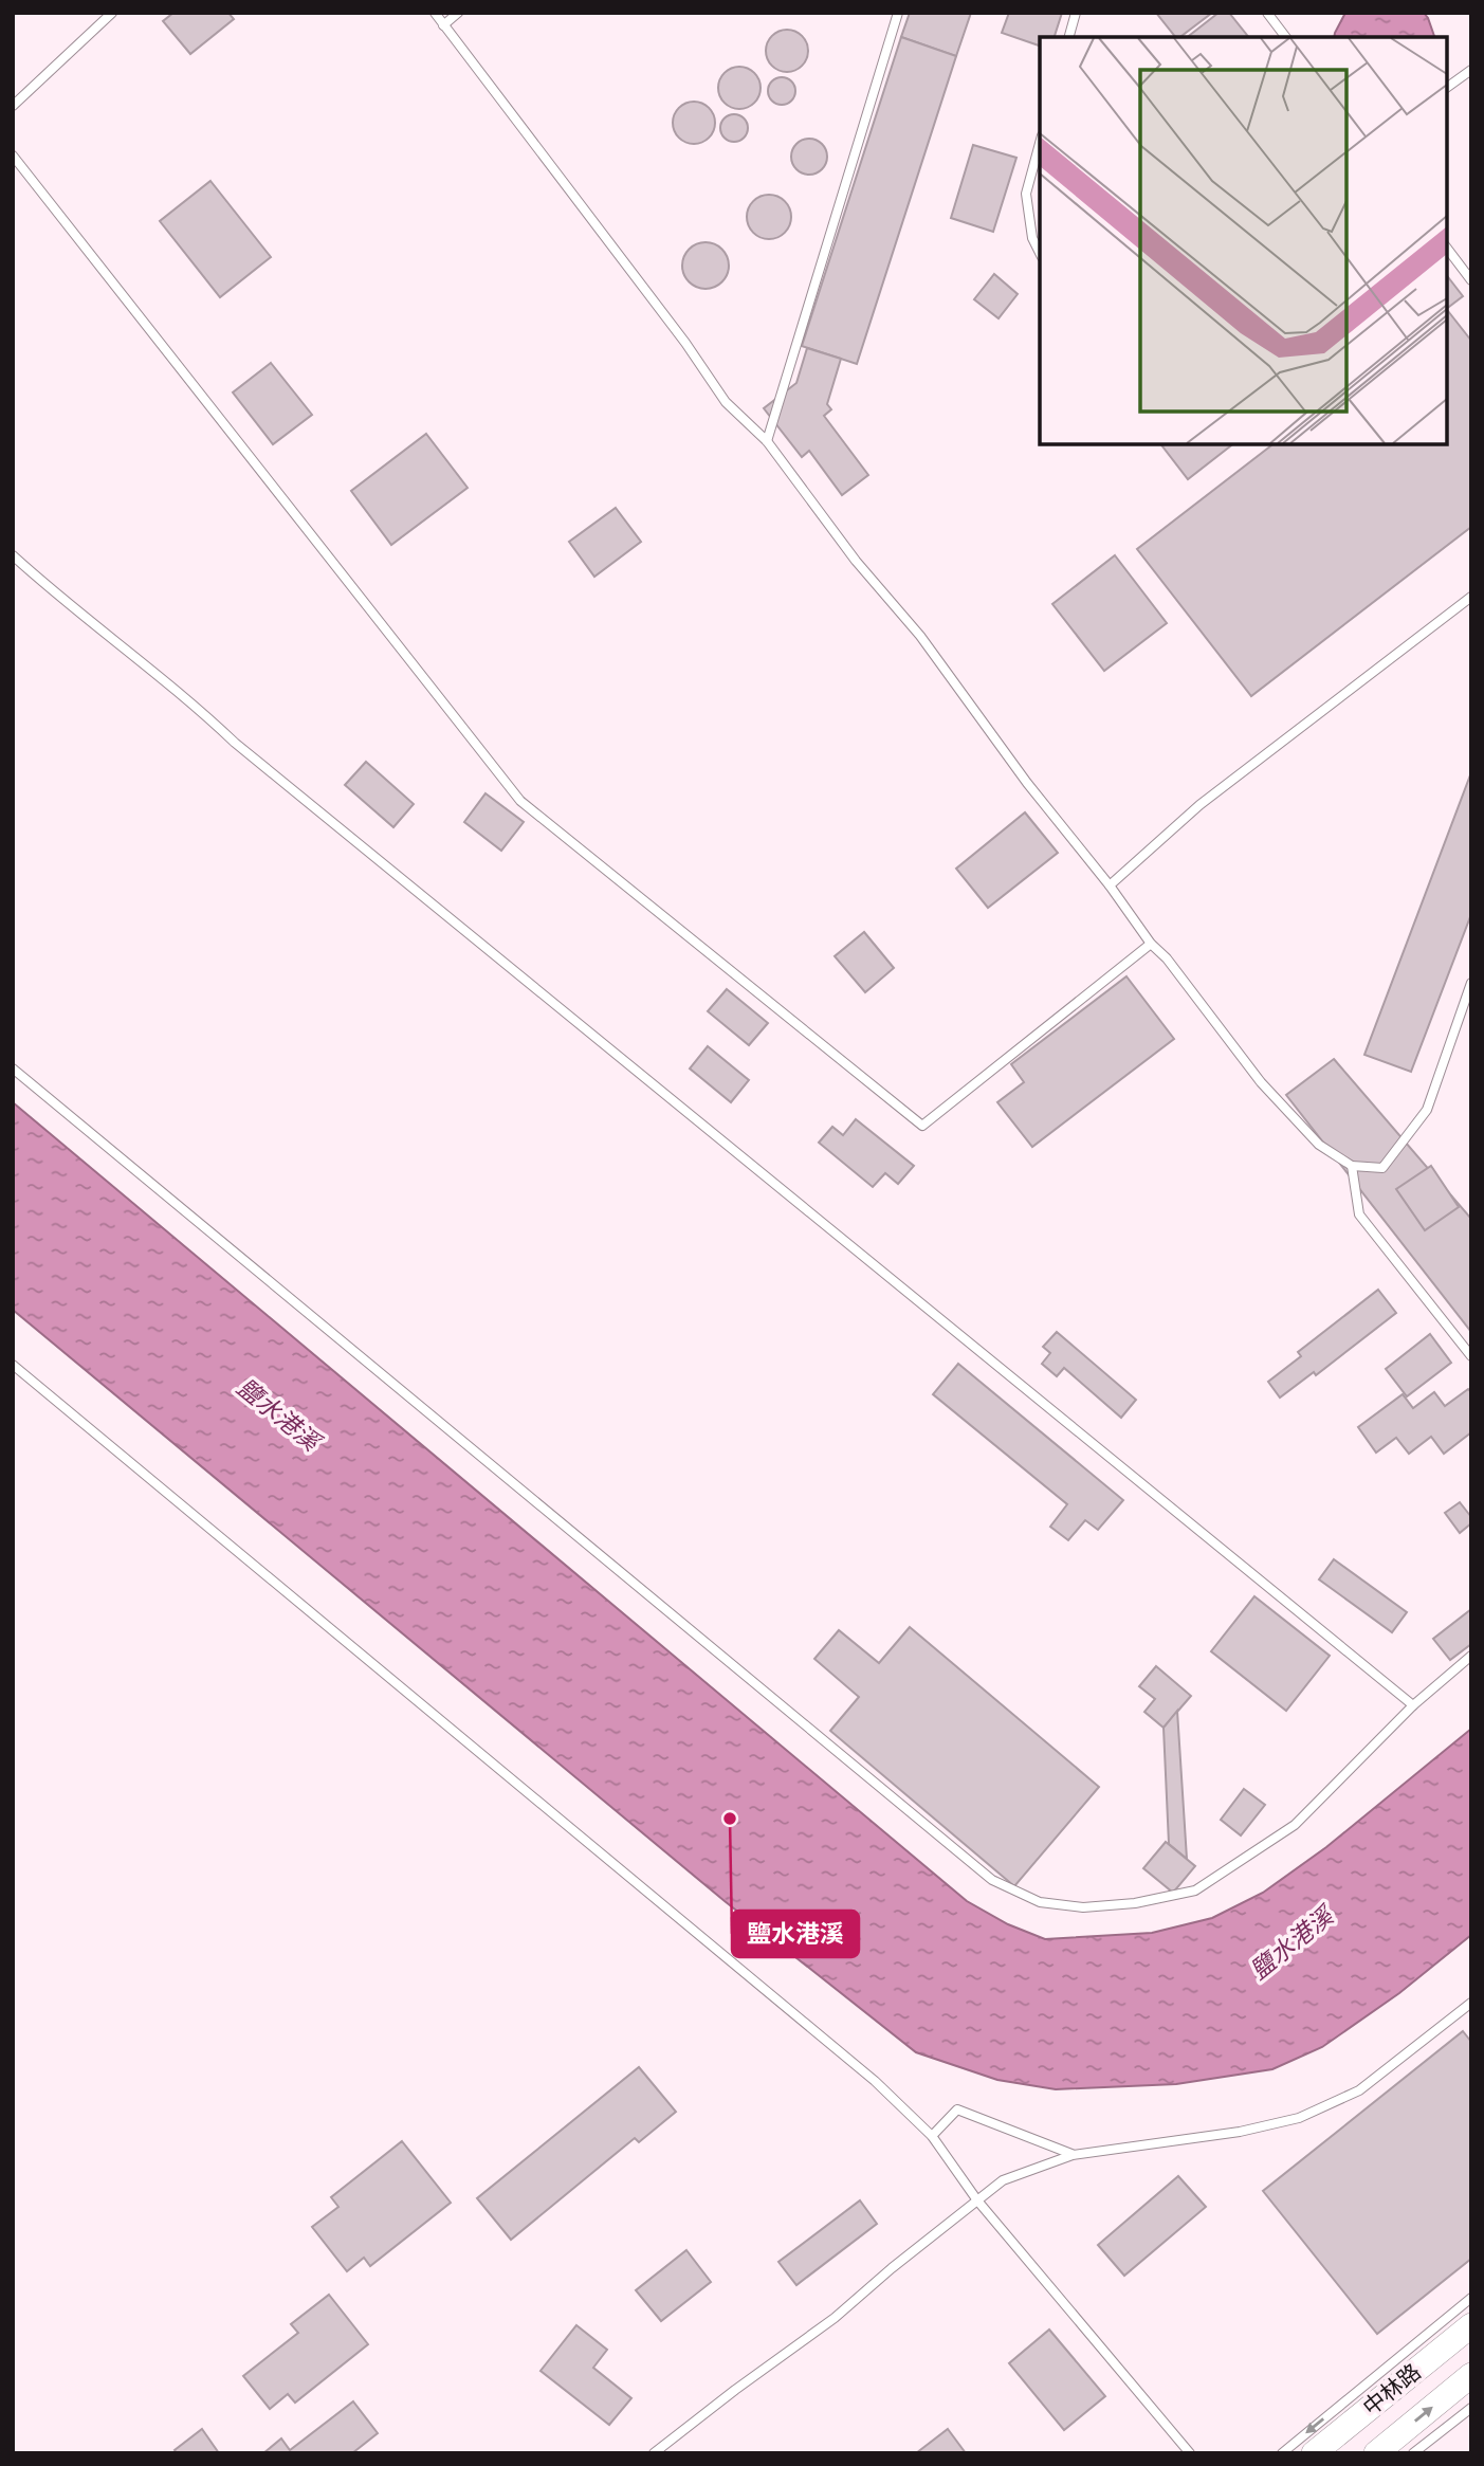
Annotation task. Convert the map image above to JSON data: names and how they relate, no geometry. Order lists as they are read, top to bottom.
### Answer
{
  "streets": {
    "street": ["中林路"]
  },
  "water": ["鹽水港溪"],
  "places": ["鹽水港溪"]
}
